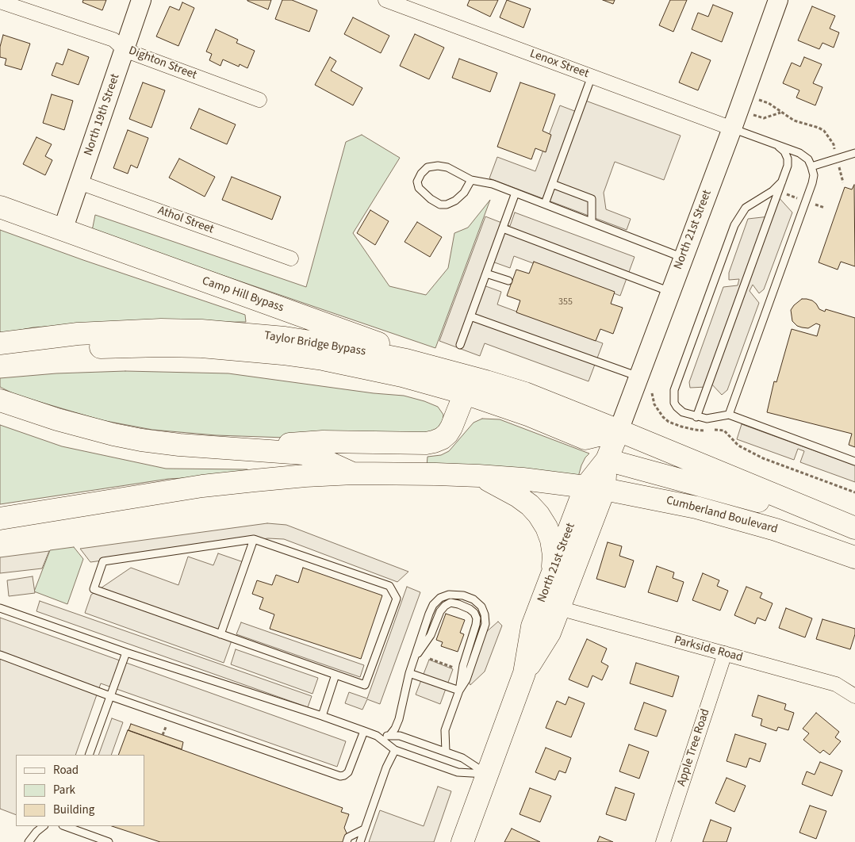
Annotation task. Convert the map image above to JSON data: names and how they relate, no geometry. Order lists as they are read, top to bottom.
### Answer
{
  "streets": {
    "main road": [
      "North 19th Street",
      "North 21st Street",
      "Camp Hill Bypass",
      "Taylor Bridge Bypass",
      "Cumberland Boulevard"
    ],
    "street": [
      "Dighton Street",
      "Lenox Street",
      "Athol Street",
      "Parkside Road",
      "Apple Tree Road"
    ]
  },
  "crossings": [
    ["Dighton Street", "North 19th Street"],
    ["Lenox Street", "North 21st Street"],
    ["North 19th Street", "Athol Street"],
    ["North 19th Street", "Camp Hill Bypass"],
    ["North 21st Street", "Taylor Bridge Bypass"],
    ["North 21st Street", "Cumberland Boulevard"],
    ["North 21st Street", "Parkside Road"],
    ["Camp Hill Bypass", "Taylor Bridge Bypass"],
    ["Parkside Road", "Apple Tree Road"]
  ],
  "house_numbers": ["355"],
  "legend": ["Road", "Park", "Building"]
}
